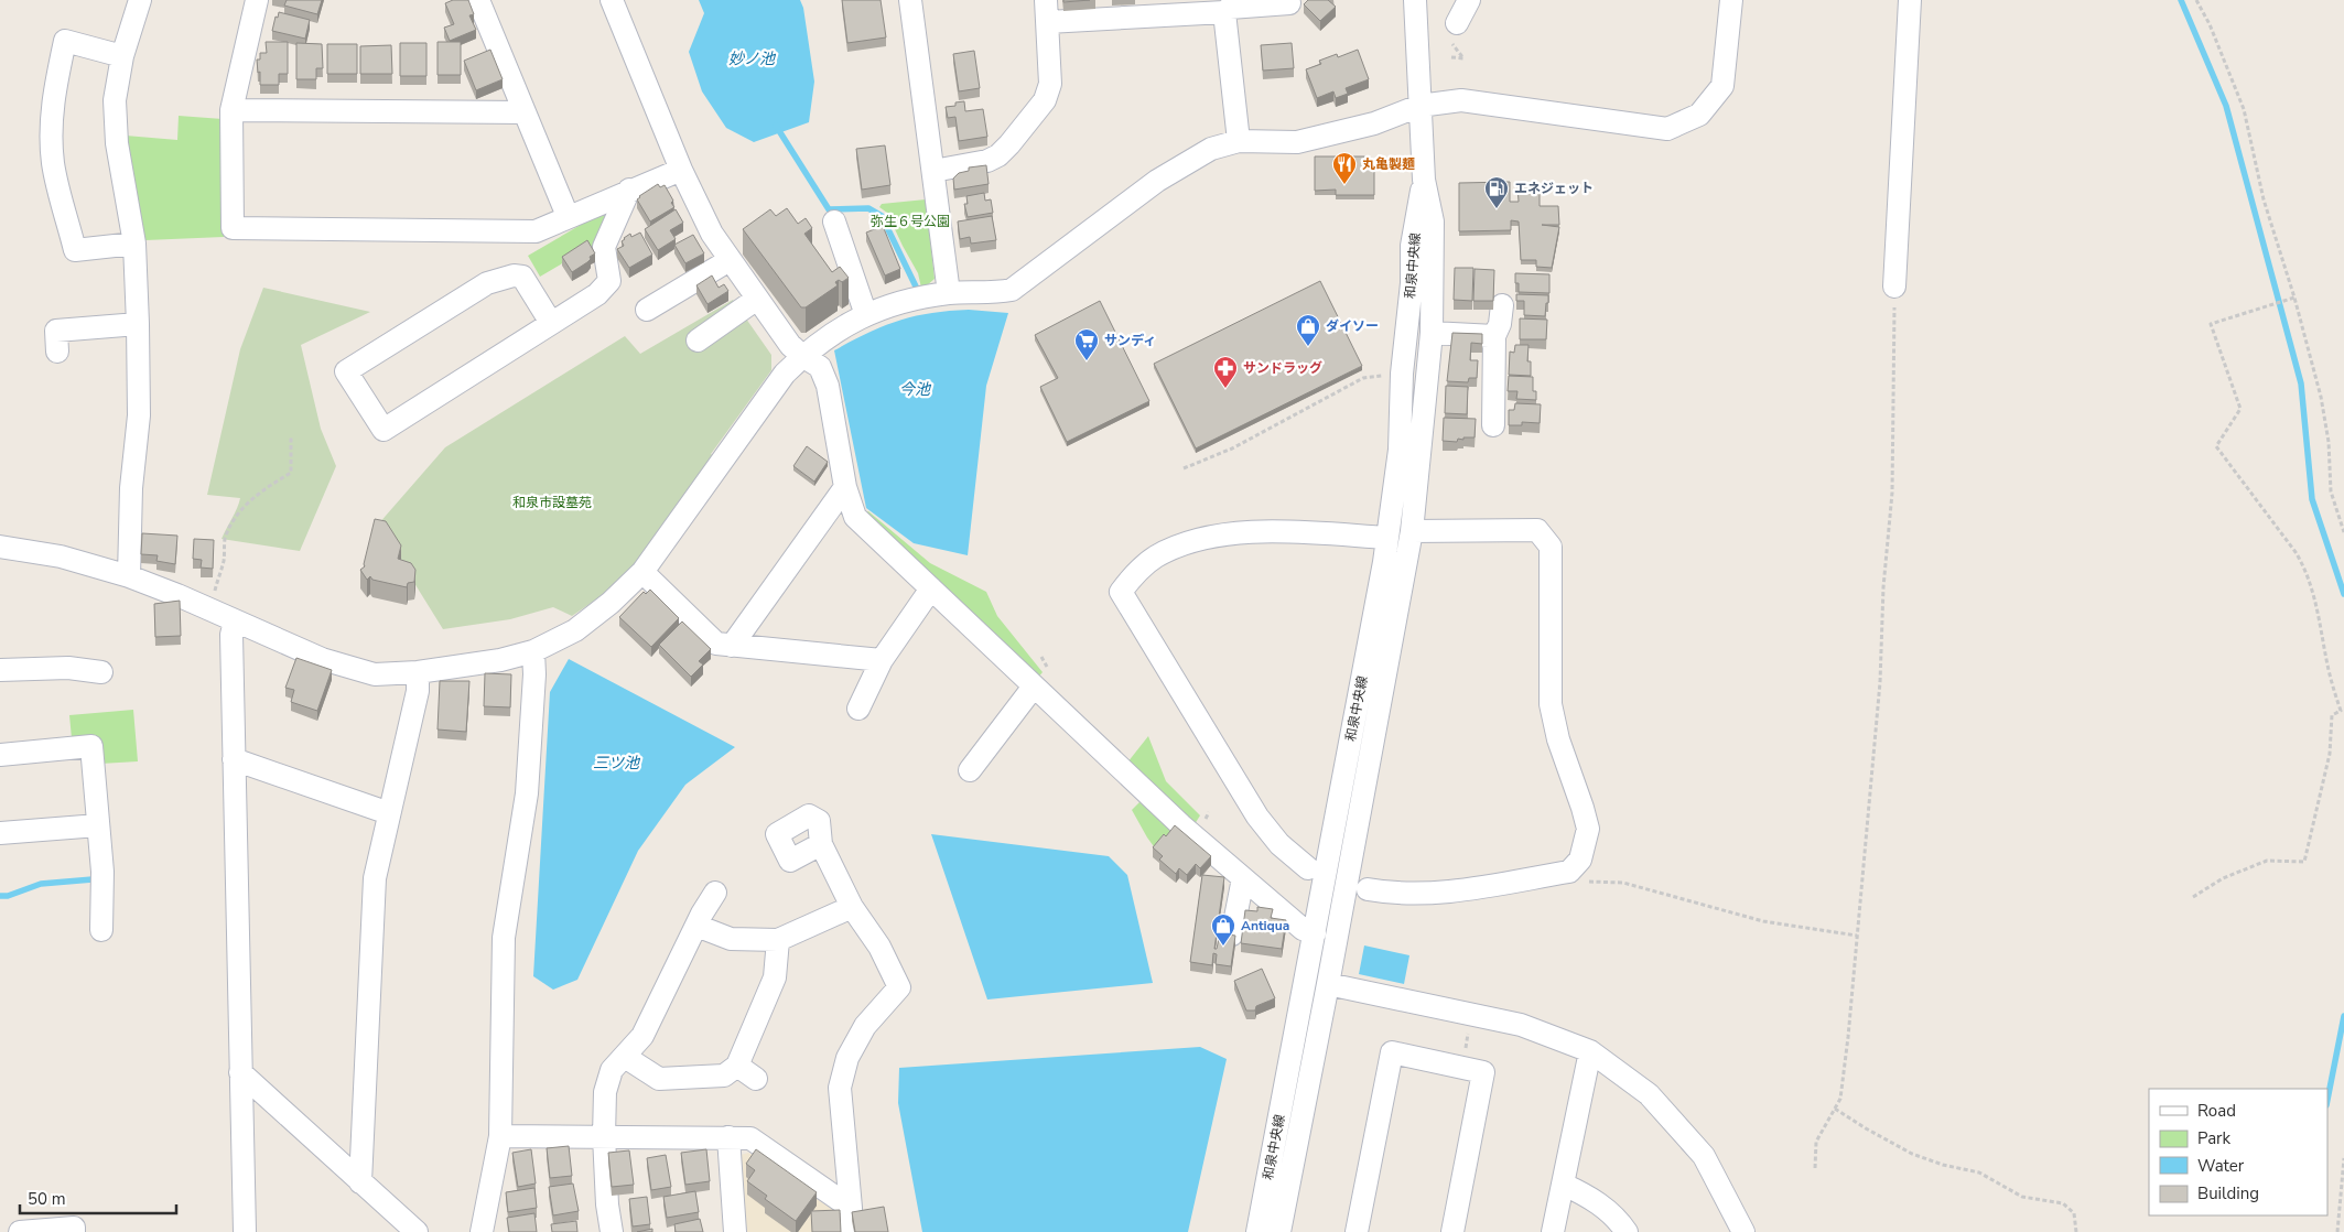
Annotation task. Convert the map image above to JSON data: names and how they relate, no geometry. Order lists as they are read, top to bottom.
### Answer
{
  "streets": {
    "street": ["和泉中央線"]
  },
  "water": ["妙ノ池", "今池", "三ツ池"],
  "parks": ["弥生６号公園", "和泉市設墓苑"],
  "places": {
    "restaurant": ["丸亀製麺"],
    "fuel station": ["エネジェット"],
    "shop": ["ダイソー", "Antiqua"],
    "supermarket": ["サンディ"],
    "pharmacy": ["サンドラッグ"]
  },
  "legend": [
    "Road",
    "Park",
    "Water",
    "Building"
  ],
  "scale_bar": "50 m"
}
